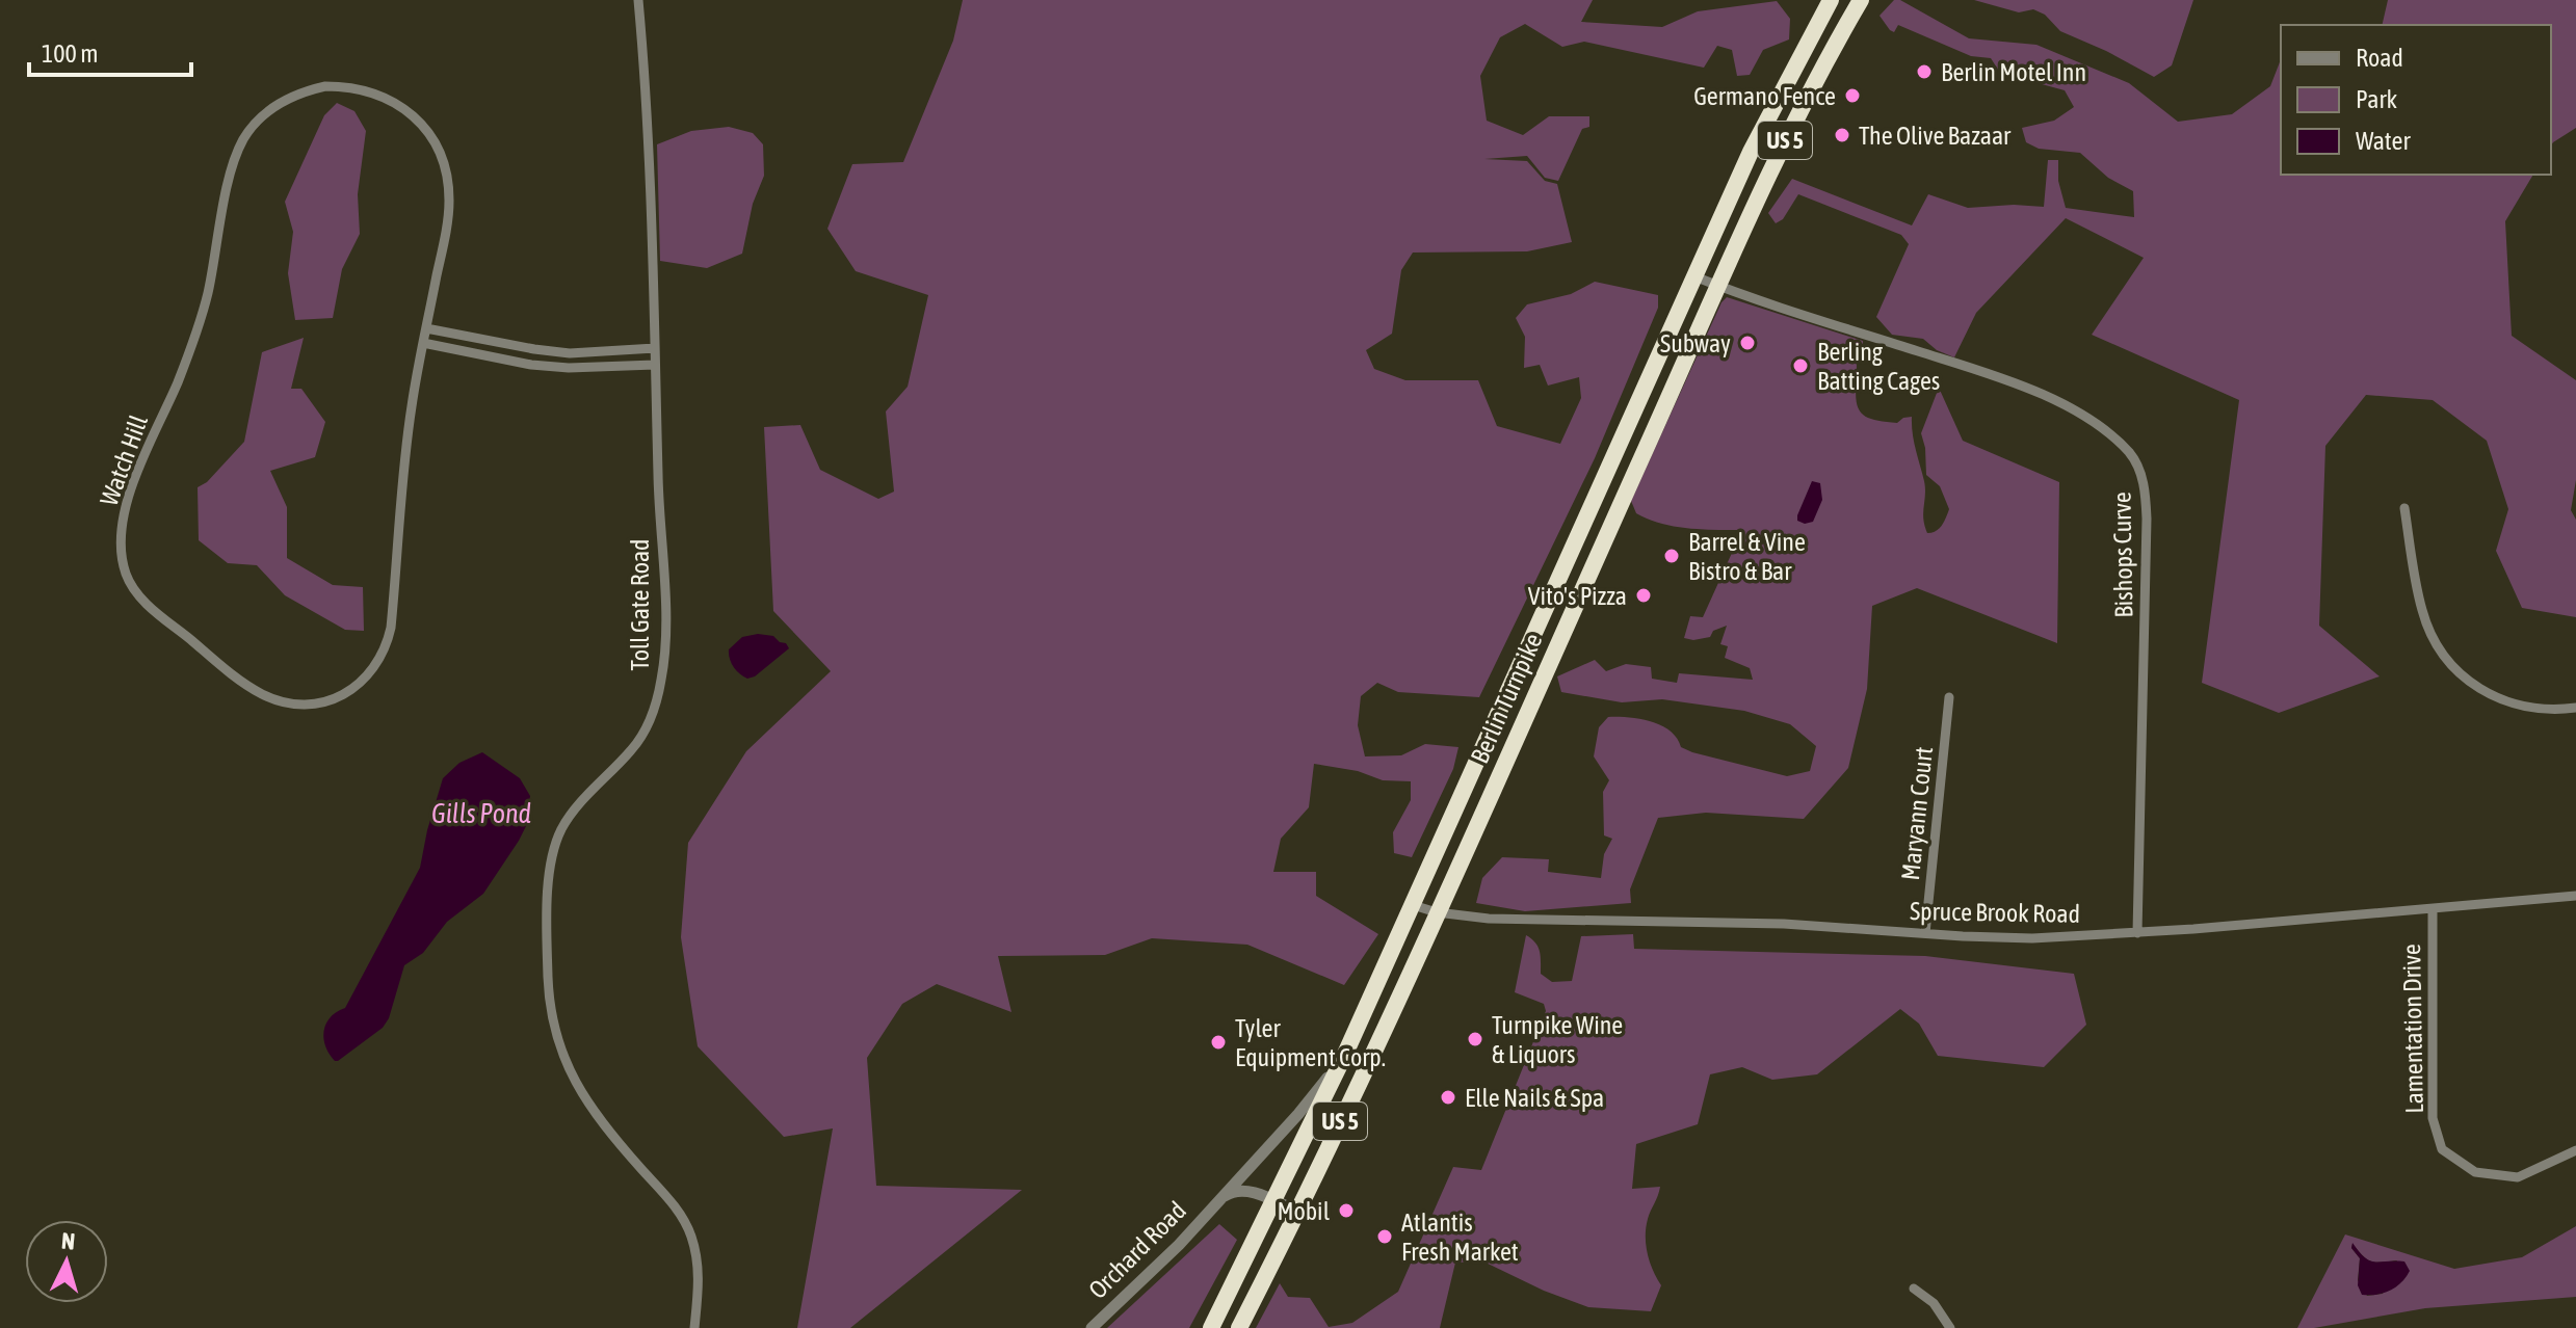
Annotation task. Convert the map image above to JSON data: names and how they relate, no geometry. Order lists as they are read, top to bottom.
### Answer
{
  "streets": {
    "highway": ["US 5", "Berlin Turnpike"],
    "street": [
      "Watch Hill",
      "Bishops Curve",
      "Toll Gate Road",
      "Maryann Court",
      "Spruce Brook Road",
      "Lamentation Drive",
      "Orchard Road"
    ]
  },
  "crossings": [
    ["Bishops Curve", "Berlin Turnpike"],
    ["Bishops Curve", "Spruce Brook Road"],
    ["Berlin Turnpike", "Spruce Brook Road"],
    ["Berlin Turnpike", "Orchard Road"],
    ["Maryann Court", "Spruce Brook Road"],
    ["Spruce Brook Road", "Lamentation Drive"]
  ],
  "water": ["Gills Pond"],
  "places": [
    "Berlin Motel Inn",
    "Germano Fence",
    "The Olive Bazaar",
    "Subway",
    "Berling Batting Cages",
    "Barrel & Vine Bistro & Bar",
    "Vito's Pizza",
    "Turnpike Wine & Liquors",
    "Tyler Equipment Corp.",
    "Elle Nails & Spa",
    "Mobil",
    "Atlantis Fresh Market"
  ],
  "legend": ["Road", "Park", "Water"],
  "scale_bar": "100 m",
  "north": "top"
}
